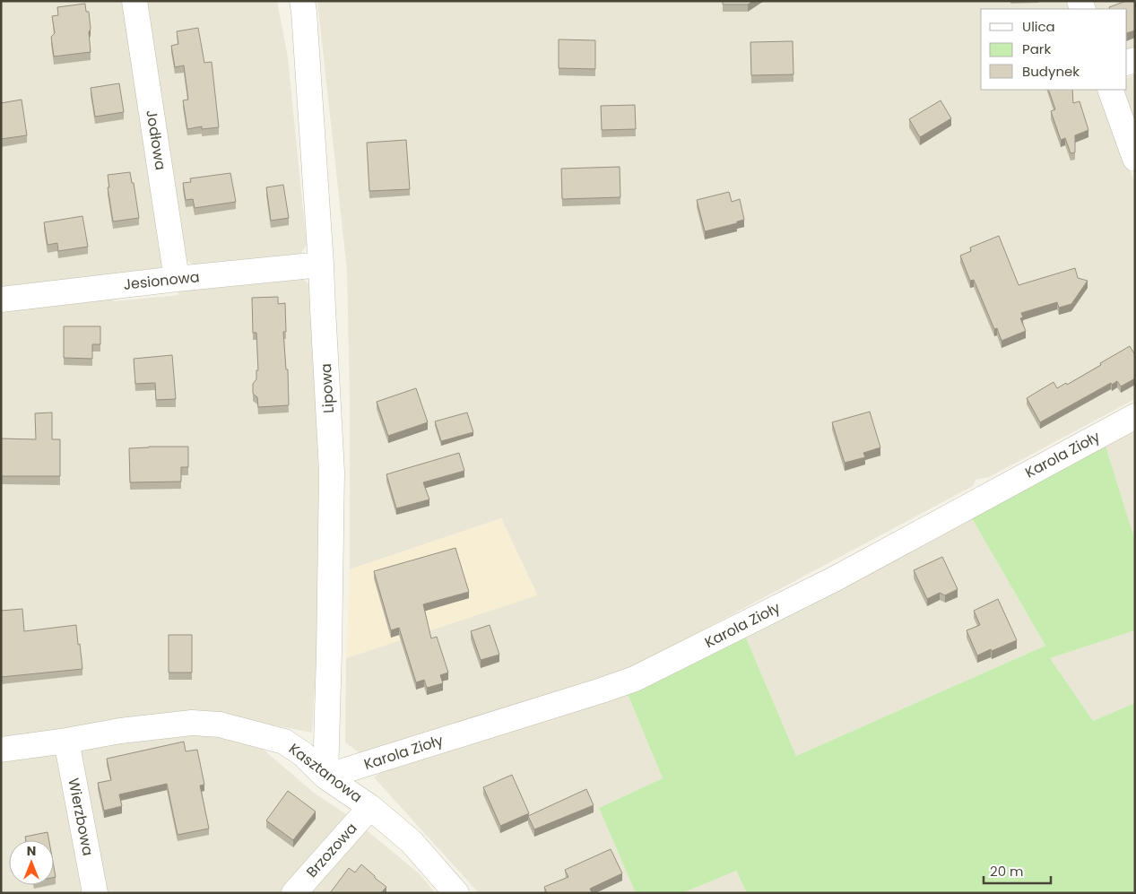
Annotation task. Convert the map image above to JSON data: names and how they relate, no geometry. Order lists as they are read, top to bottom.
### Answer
{
  "streets": {
    "street": [
      "Jodłowa",
      "Jesionowa",
      "Lipowa",
      "Karola Zioły",
      "Kasztanowa",
      "Wierzbowa",
      "Brzozowa"
    ]
  },
  "crossings": [
    ["Jodłowa", "Jesionowa"],
    ["Jesionowa", "Lipowa"],
    ["Lipowa", "Karola Zioły"],
    ["Lipowa", "Kasztanowa"],
    ["Karola Zioły", "Kasztanowa"],
    ["Kasztanowa", "Wierzbowa"],
    ["Kasztanowa", "Brzozowa"]
  ],
  "legend": ["Ulica", "Park", "Budynek"],
  "scale_bar": "20 m",
  "north": "top"
}
